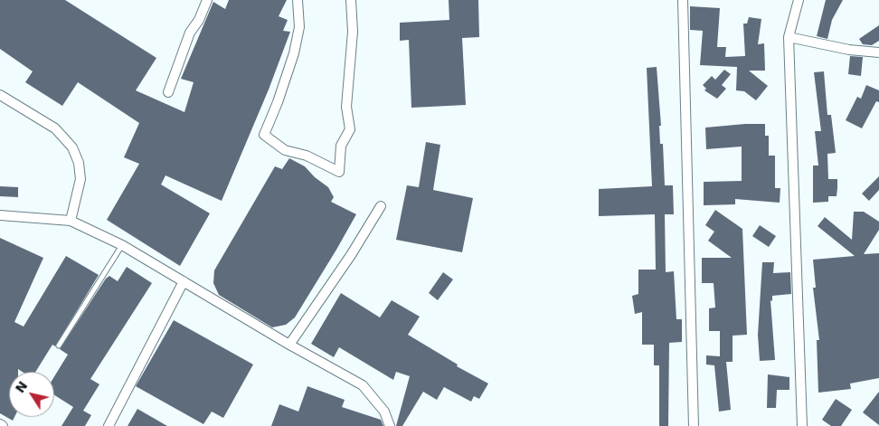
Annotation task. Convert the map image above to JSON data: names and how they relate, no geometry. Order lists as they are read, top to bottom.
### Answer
{
  "north": "top left"
}
